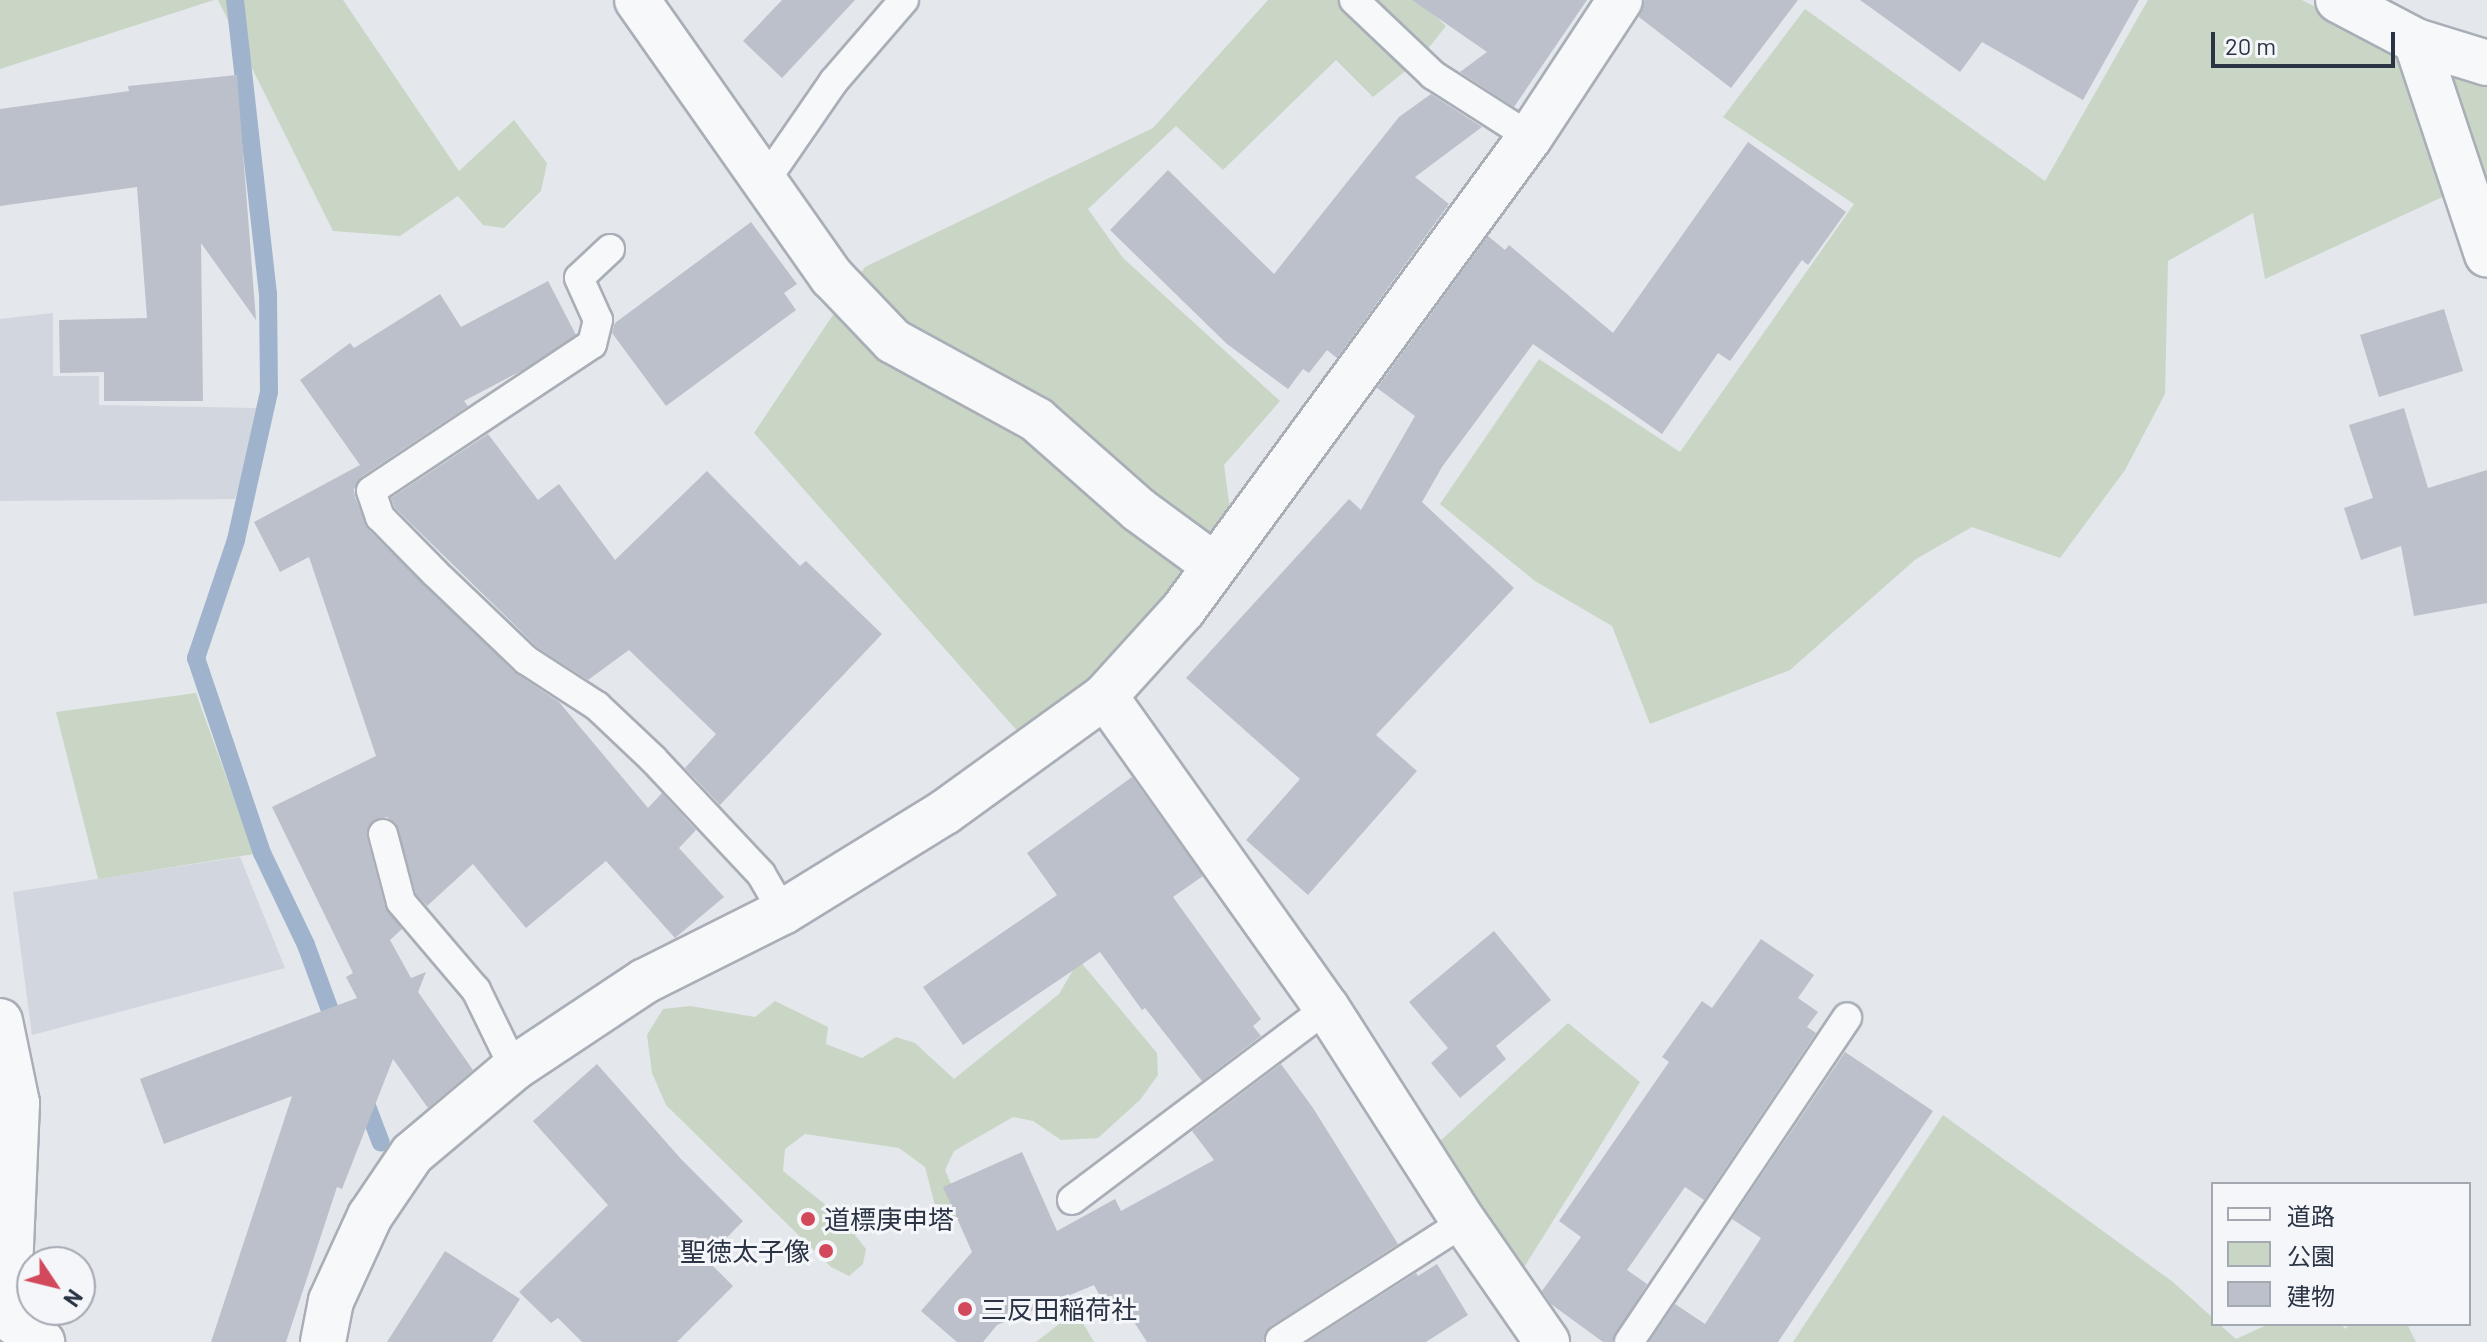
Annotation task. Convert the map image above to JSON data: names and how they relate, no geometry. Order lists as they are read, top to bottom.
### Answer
{
  "places": ["道標庚申塔", "聖徳太子像", "三反田稲荷社"],
  "legend": ["道路", "公園", "建物"],
  "scale_bar": "20 m",
  "north": "bottom right"
}
